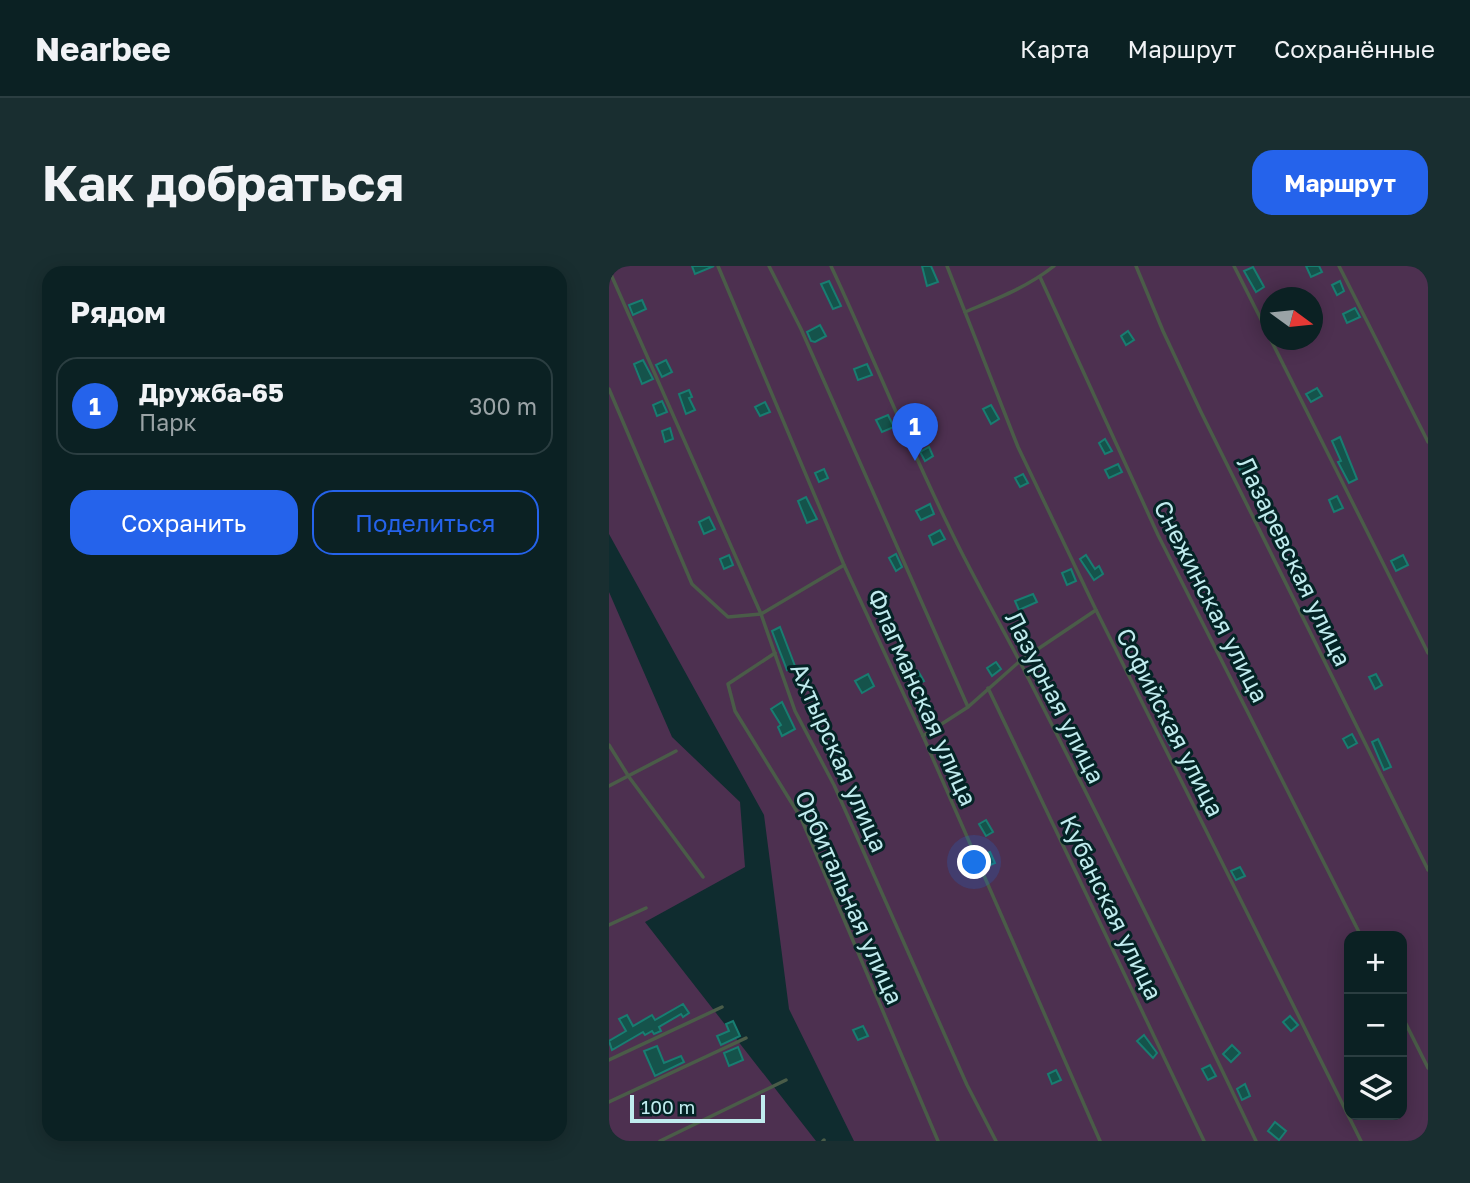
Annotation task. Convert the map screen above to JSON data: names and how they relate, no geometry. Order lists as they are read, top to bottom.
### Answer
{
  "streets": {
    "lane": [
      "Лазаревская улица",
      "Снежинская улица",
      "Флагманская улица",
      "Лазурная улица",
      "Софийская улица",
      "Ахтырская улица",
      "Орбитальная улица",
      "Кубанская улица"
    ]
  },
  "crossings": [
    ["Ахтырская улица", "Орбитальная улица"]
  ],
  "scale_bar": "100 m",
  "north": "right",
  "page": {
    "header": "Nearbee",
    "nav": ["Карта", "Маршрут", "Сохранённые"],
    "buttons": [
      "Маршрут",
      ["Сохранить", "Поделиться"]
    ],
    "title": "Как добраться",
    "heading": "Рядом",
    "list": [
      {
        "mark": "1",
        "name": "Дружба-65",
        "note": "Парк",
        "value": "300 m"
      }
    ],
    "pins": "1",
    "map_buttons": ["+", "−"],
    "scale": "100 m"
  }
}
